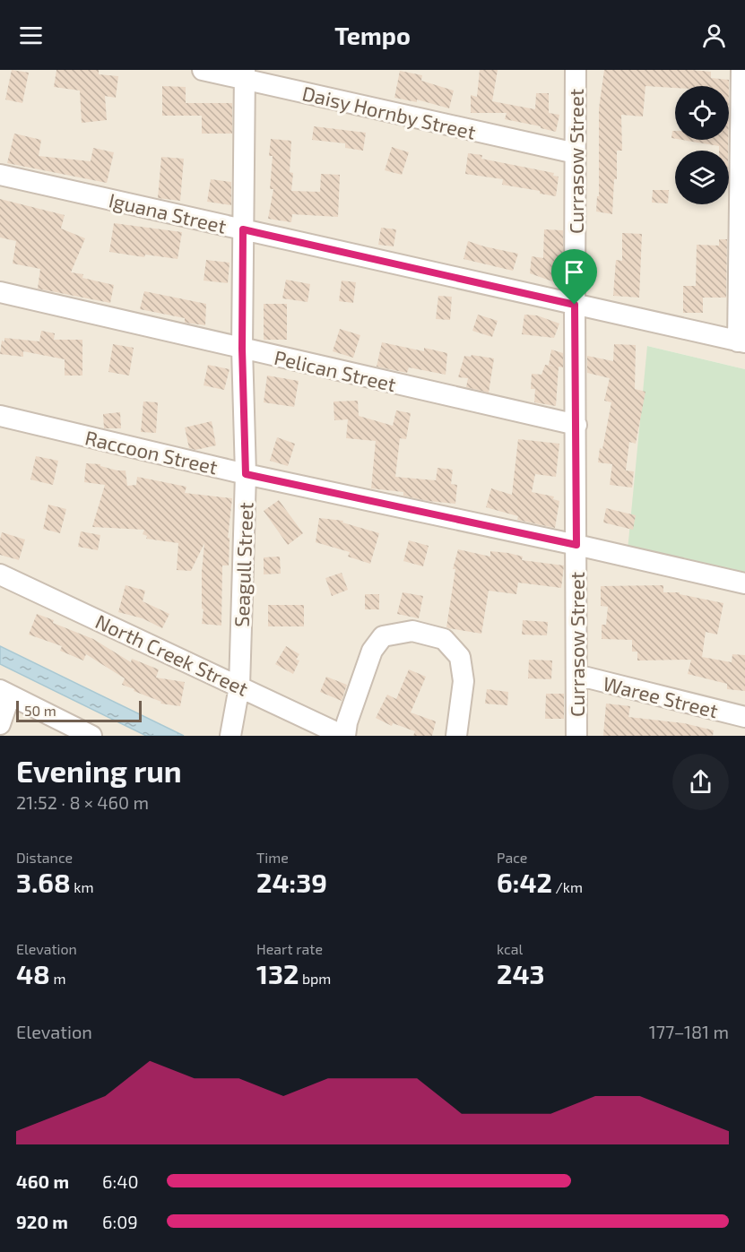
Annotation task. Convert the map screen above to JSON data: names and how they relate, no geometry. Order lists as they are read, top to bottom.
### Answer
{
  "streets": {
    "street": [
      "Daisy Hornby Street",
      "Currasow Street",
      "Iguana Street",
      "Pelican Street",
      "Raccoon Street",
      "Seagull Street",
      "North Creek Street",
      "Waree Street"
    ]
  },
  "crossings": [
    ["Daisy Hornby Street", "Currasow Street"],
    ["Daisy Hornby Street", "Seagull Street"],
    ["Currasow Street", "Iguana Street"],
    ["Currasow Street", "Pelican Street"],
    ["Currasow Street", "Raccoon Street"],
    ["Currasow Street", "Waree Street"],
    ["Iguana Street", "Seagull Street"],
    ["Pelican Street", "Seagull Street"],
    ["Raccoon Street", "Seagull Street"],
    ["Seagull Street", "North Creek Street"]
  ],
  "scale_bar": "50 m",
  "page": {
    "header": "Tempo",
    "scale": "50 m",
    "heading": ["Evening run", "21:52 · 8 × 460 m"],
    "stats": [
      ["Distance", "3.68 km"],
      ["Time", "24:39"],
      ["Pace", "6:42 /km"],
      ["Elevation", "48 m"],
      ["Heart rate", "132 bpm"],
      ["kcal", "243"]
    ],
    "chart": ["Elevation", "177–181 m"],
    "list": [
      {
        "name": "460 m",
        "note": "6:40"
      },
      {
        "name": "920 m",
        "note": "6:09"
      }
    ]
  }
}
